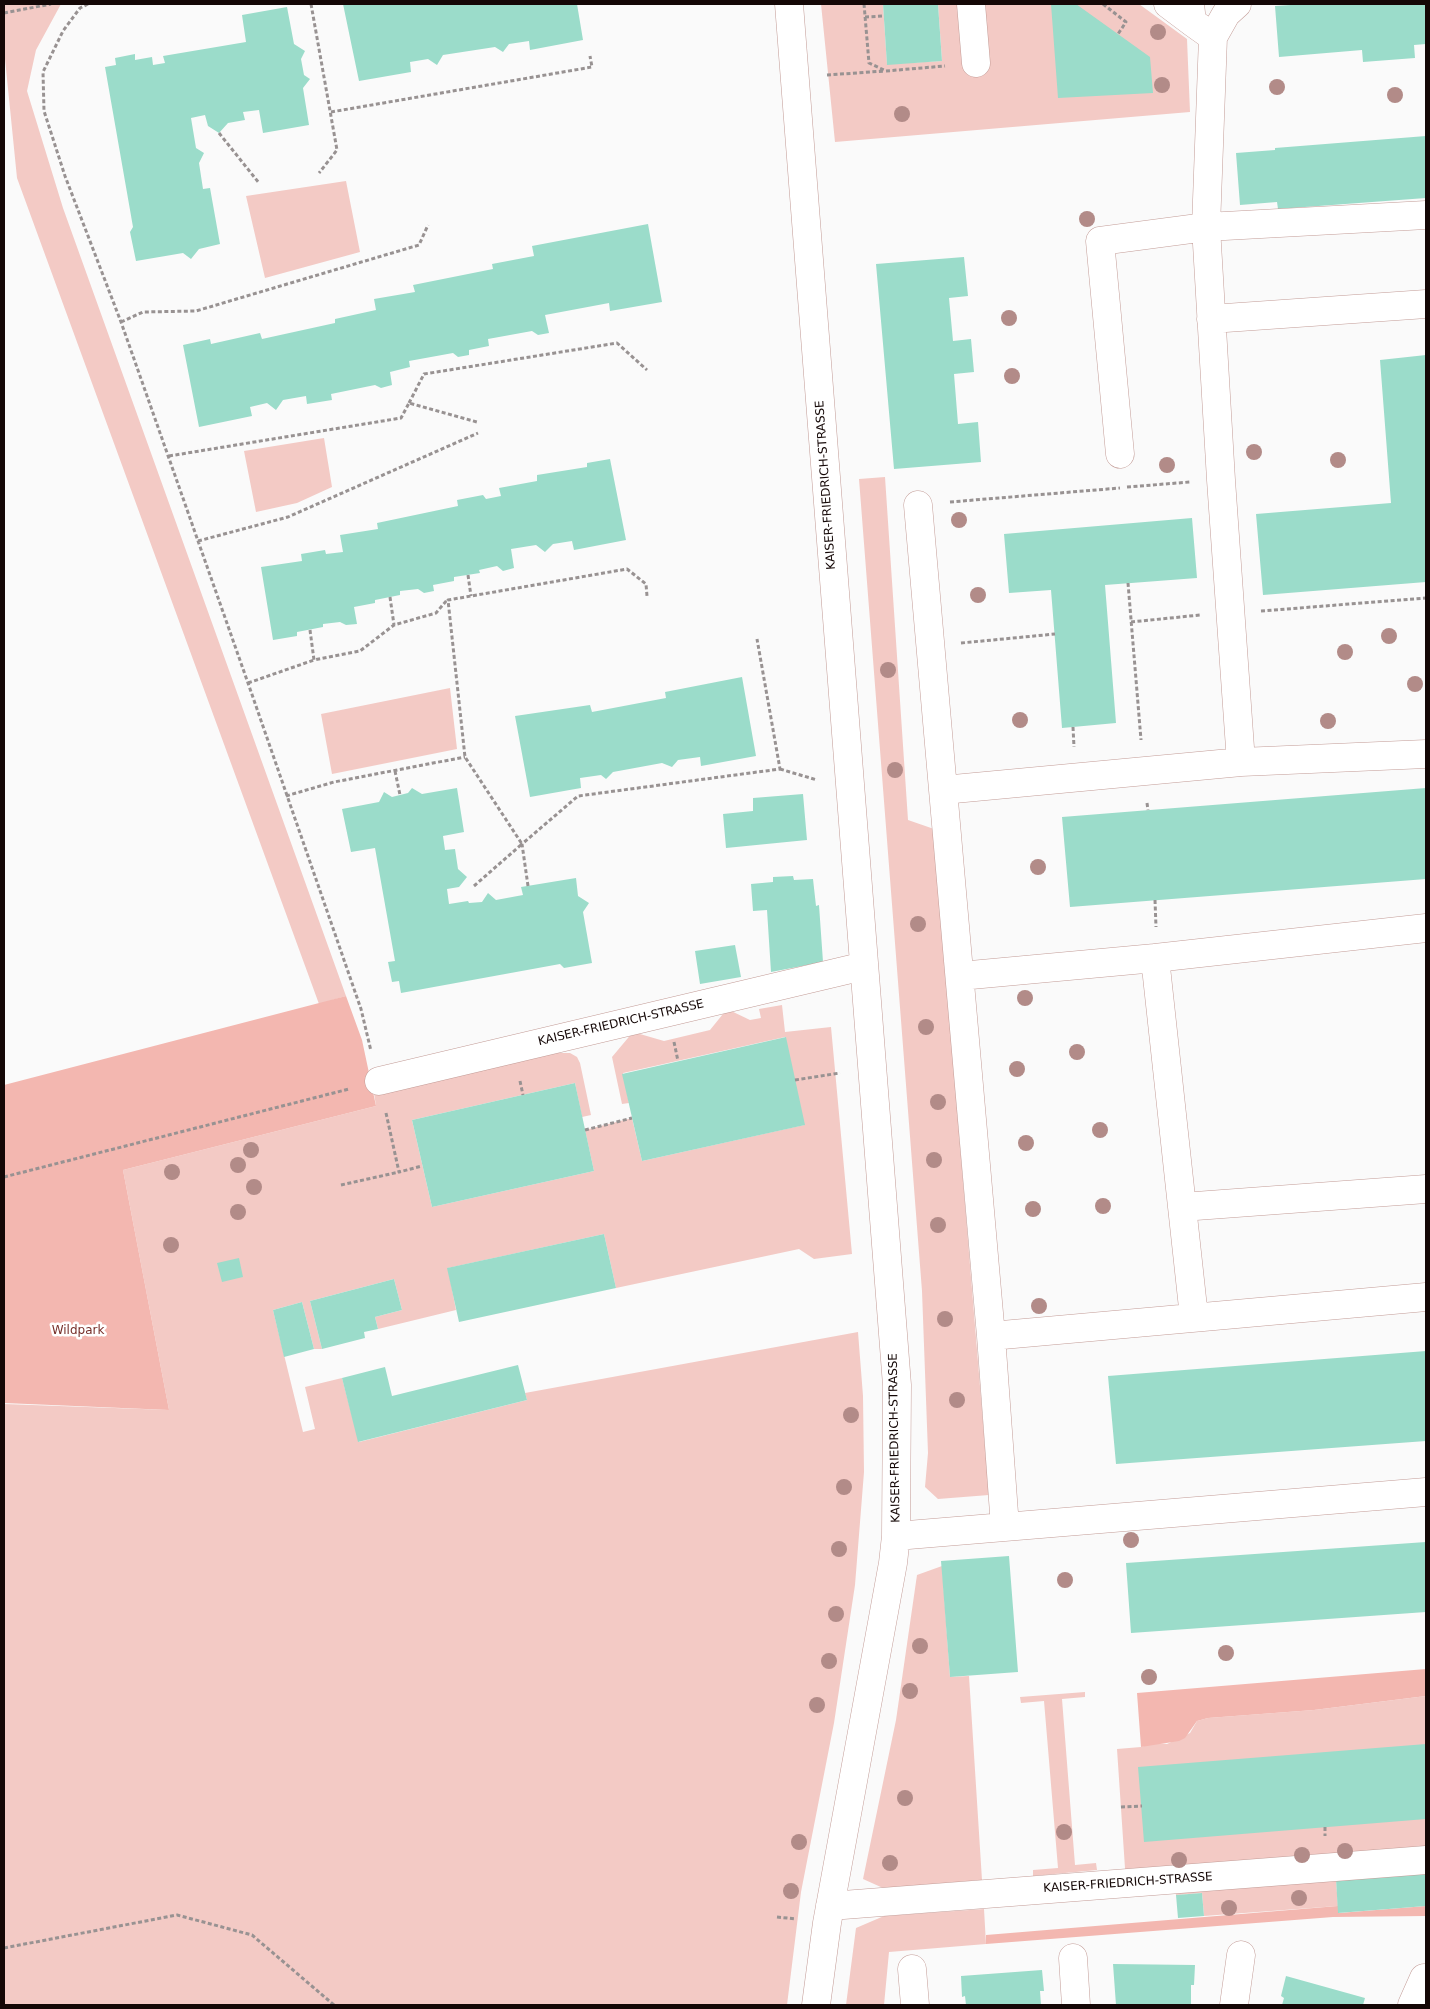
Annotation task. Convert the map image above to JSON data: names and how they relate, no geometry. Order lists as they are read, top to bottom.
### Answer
{
  "streets": {
    "street": ["KAISER-FRIEDRICH-STRASSE"]
  },
  "parks": ["Wildpark"]
}
